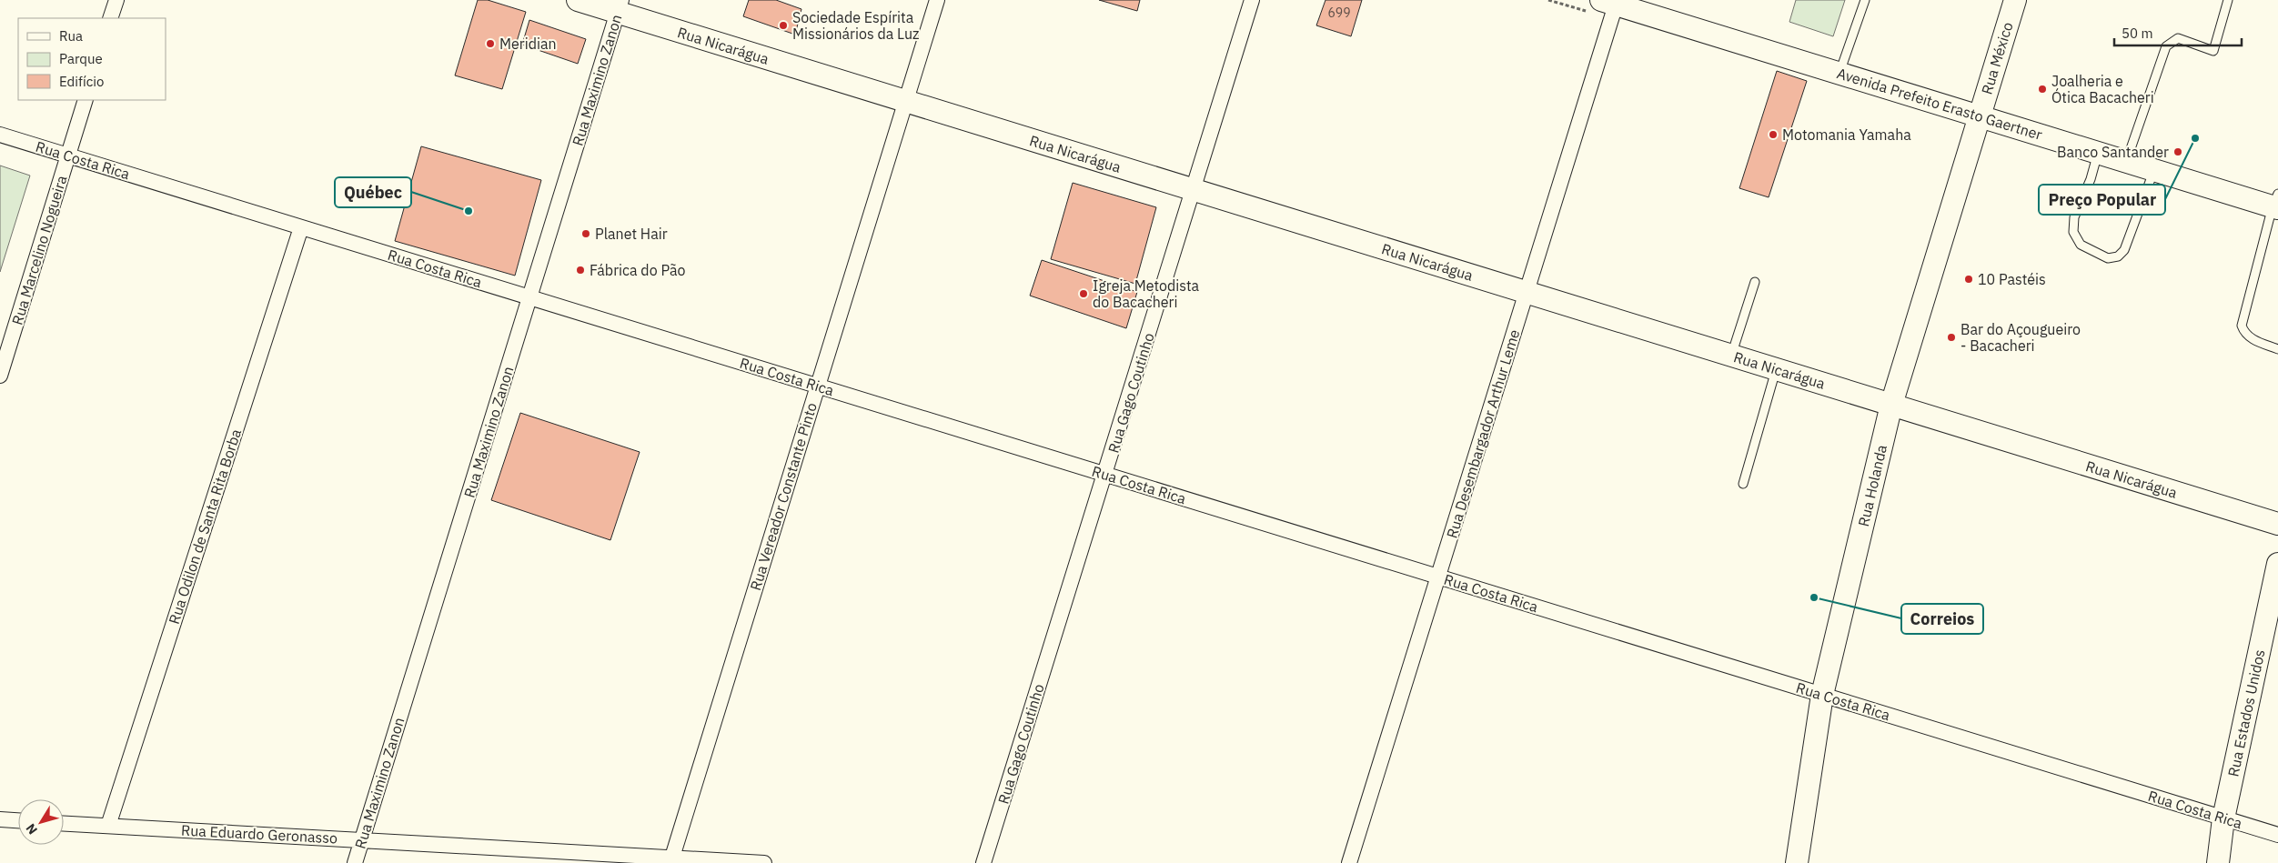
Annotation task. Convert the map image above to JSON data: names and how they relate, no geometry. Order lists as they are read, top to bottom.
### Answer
{
  "streets": {
    "main road": [
      "Rua Nicarágua",
      "Rua México",
      "Avenida Prefeito Erasto Gaertner",
      "Rua Holanda",
      "Rua Estados Unidos"
    ],
    "street": [
      "Rua Maximino Zanon",
      "Rua Costa Rica",
      "Rua Marcelino Nogueira",
      "Rua Gago Coutinho",
      "Rua Desembargador Arthur Leme",
      "Rua Vereador Constante Pinto",
      "Rua Odilon de Santa Rita Borba",
      "Rua Eduardo Geronasso"
    ]
  },
  "crossings": [
    ["Rua Nicarágua", "Rua Maximino Zanon"],
    ["Rua Nicarágua", "Rua Gago Coutinho"],
    ["Rua Nicarágua", "Rua Desembargador Arthur Leme"],
    ["Rua Nicarágua", "Rua Holanda"],
    ["Rua Nicarágua", "Rua Vereador Constante Pinto"],
    ["Rua México", "Avenida Prefeito Erasto Gaertner"],
    ["Rua México", "Rua Holanda"],
    ["Rua Maximino Zanon", "Rua Costa Rica"],
    ["Rua Maximino Zanon", "Rua Eduardo Geronasso"],
    ["Avenida Prefeito Erasto Gaertner", "Rua Desembargador Arthur Leme"],
    ["Avenida Prefeito Erasto Gaertner", "Rua Holanda"],
    ["Rua Costa Rica", "Rua Marcelino Nogueira"],
    ["Rua Costa Rica", "Rua Gago Coutinho"],
    ["Rua Costa Rica", "Rua Desembargador Arthur Leme"],
    ["Rua Costa Rica", "Rua Holanda"],
    ["Rua Costa Rica", "Rua Vereador Constante Pinto"],
    ["Rua Costa Rica", "Rua Odilon de Santa Rita Borba"],
    ["Rua Costa Rica", "Rua Estados Unidos"],
    ["Rua Vereador Constante Pinto", "Rua Eduardo Geronasso"],
    ["Rua Odilon de Santa Rita Borba", "Rua Eduardo Geronasso"]
  ],
  "places": [
    "Sociedade Espírita Missionários da Luz",
    "Meridian",
    "Joalheria e Ótica Bacacheri",
    "Motomania Yamaha",
    "Preço Popular",
    "Banco Santander",
    "Québec",
    "Planet Hair",
    "Fábrica do Pão",
    "10 Pastéis",
    "Igreja Metodista do Bacacheri",
    "Bar do Açougueiro - Bacacheri",
    "Correios"
  ],
  "house_numbers": ["699"],
  "legend": ["Rua", "Parque", "Edifício"],
  "scale_bar": "50 m",
  "north": "bottom left"
}
